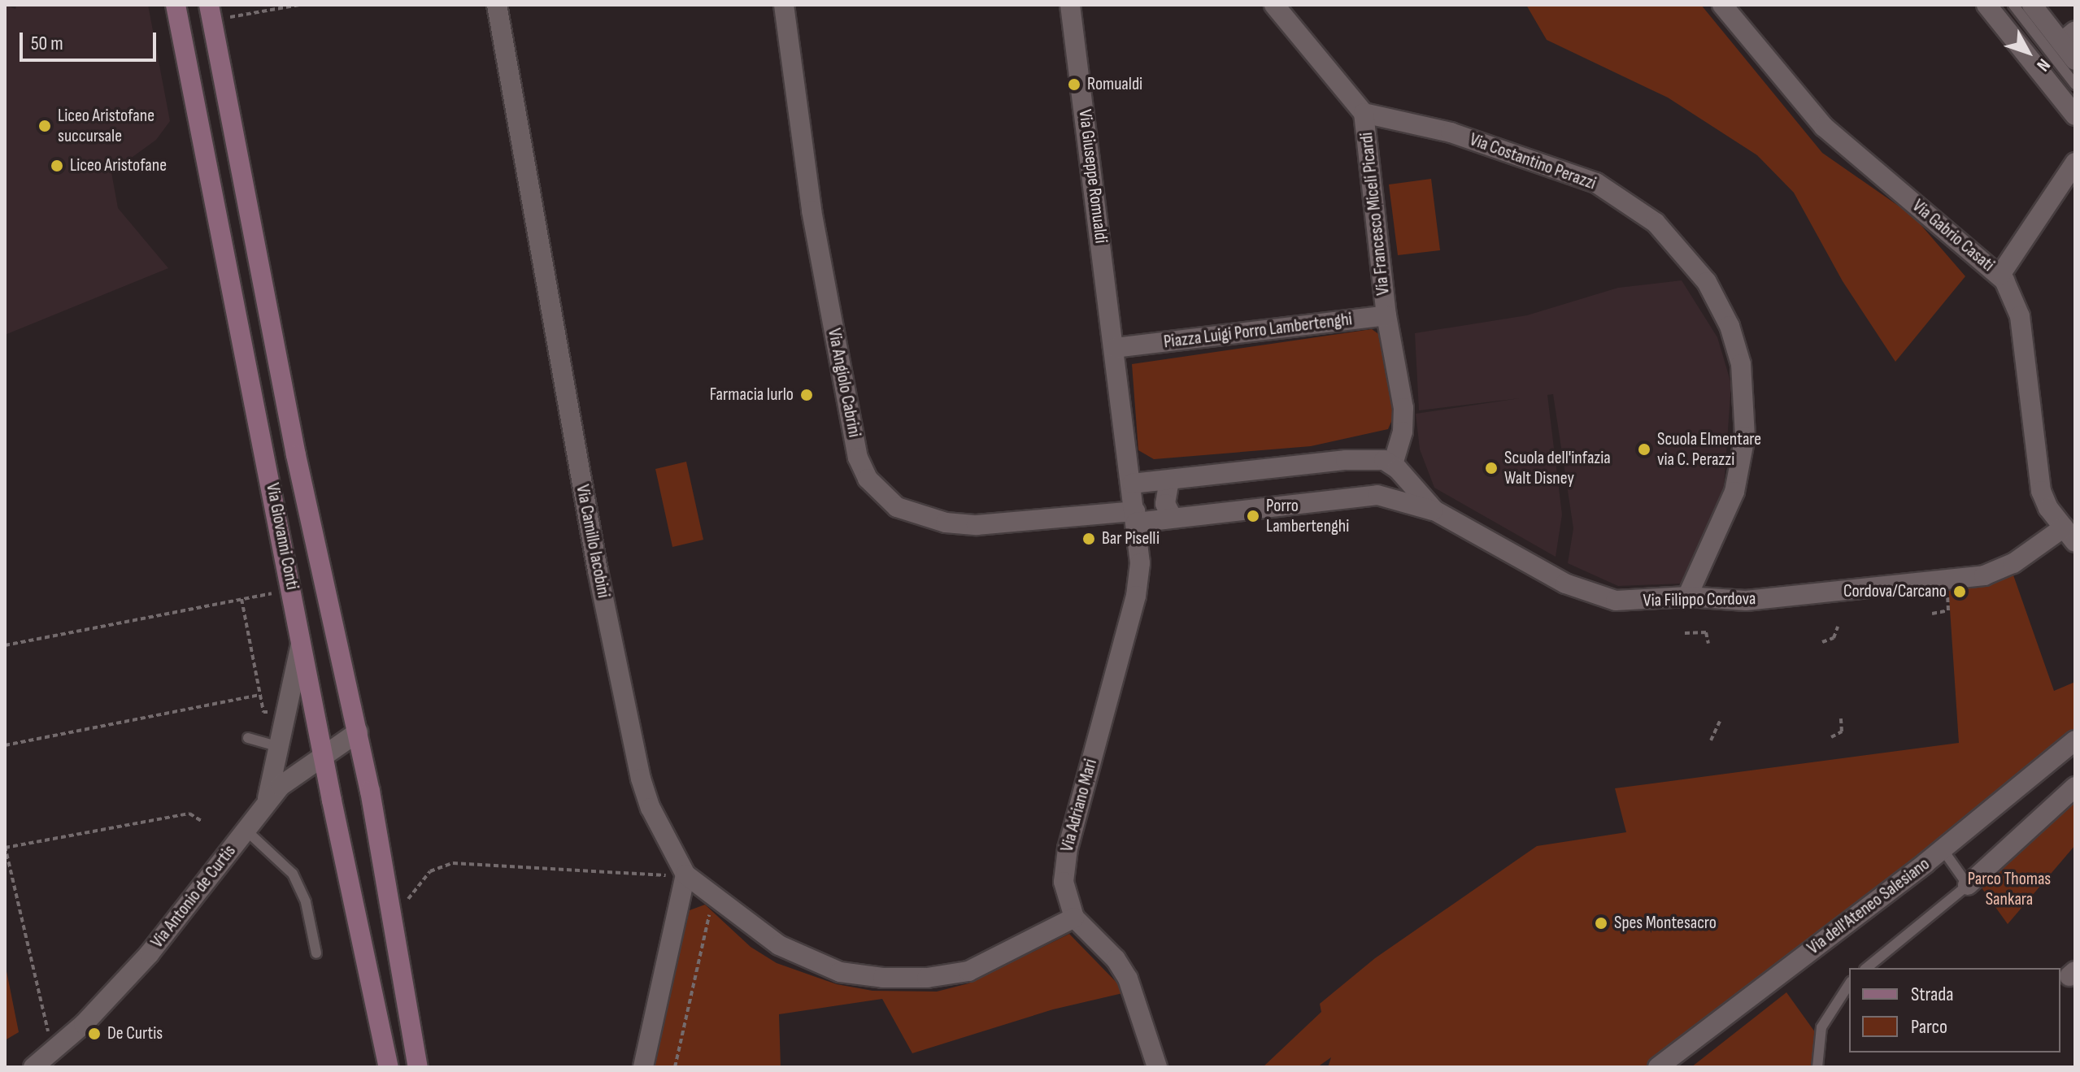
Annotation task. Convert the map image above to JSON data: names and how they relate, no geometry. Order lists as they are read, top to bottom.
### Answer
{
  "streets": {
    "main road": ["Via Giovanni Conti"],
    "street": [
      "Via Costantino Perazzi",
      "Via Giuseppe Romualdi",
      "Via Francesco Miceli Picardi",
      "Via Gabrio Casati",
      "Piazza Luigi Porro Lambertenghi",
      "Via Angiolo Cabrini",
      "Via Camillo Iacobini",
      "Via Filippo Cordova",
      "Via Adriano Mari",
      "Via Antonio de Curtis",
      "Via dell'Ateneo Salesiano"
    ]
  },
  "crossings": [
    ["Via Costantino Perazzi", "Via Francesco Miceli Picardi"],
    ["Via Costantino Perazzi", "Via Filippo Cordova"],
    ["Via Giuseppe Romualdi", "Piazza Luigi Porro Lambertenghi"],
    ["Via Francesco Miceli Picardi", "Piazza Luigi Porro Lambertenghi"],
    ["Via Gabrio Casati", "Via Filippo Cordova"],
    ["Via Angiolo Cabrini", "Via Adriano Mari"],
    ["Via Giovanni Conti", "Via Antonio de Curtis"]
  ],
  "parks": ["Parco Thomas Sankara"],
  "places": [
    "Romualdi",
    "Liceo Aristofane succursale",
    "Liceo Aristofane",
    "Farmacia Iurlo",
    "Scuola Elmentare via C. Perazzi",
    "Scuola dell'infazia Walt Disney",
    "Porro Lambertenghi",
    "Bar Piselli",
    "Cordova/Carcano",
    "Spes Montesacro",
    "De Curtis"
  ],
  "legend": ["Strada", "Parco"],
  "scale_bar": "50 m",
  "north": "bottom right"
}
